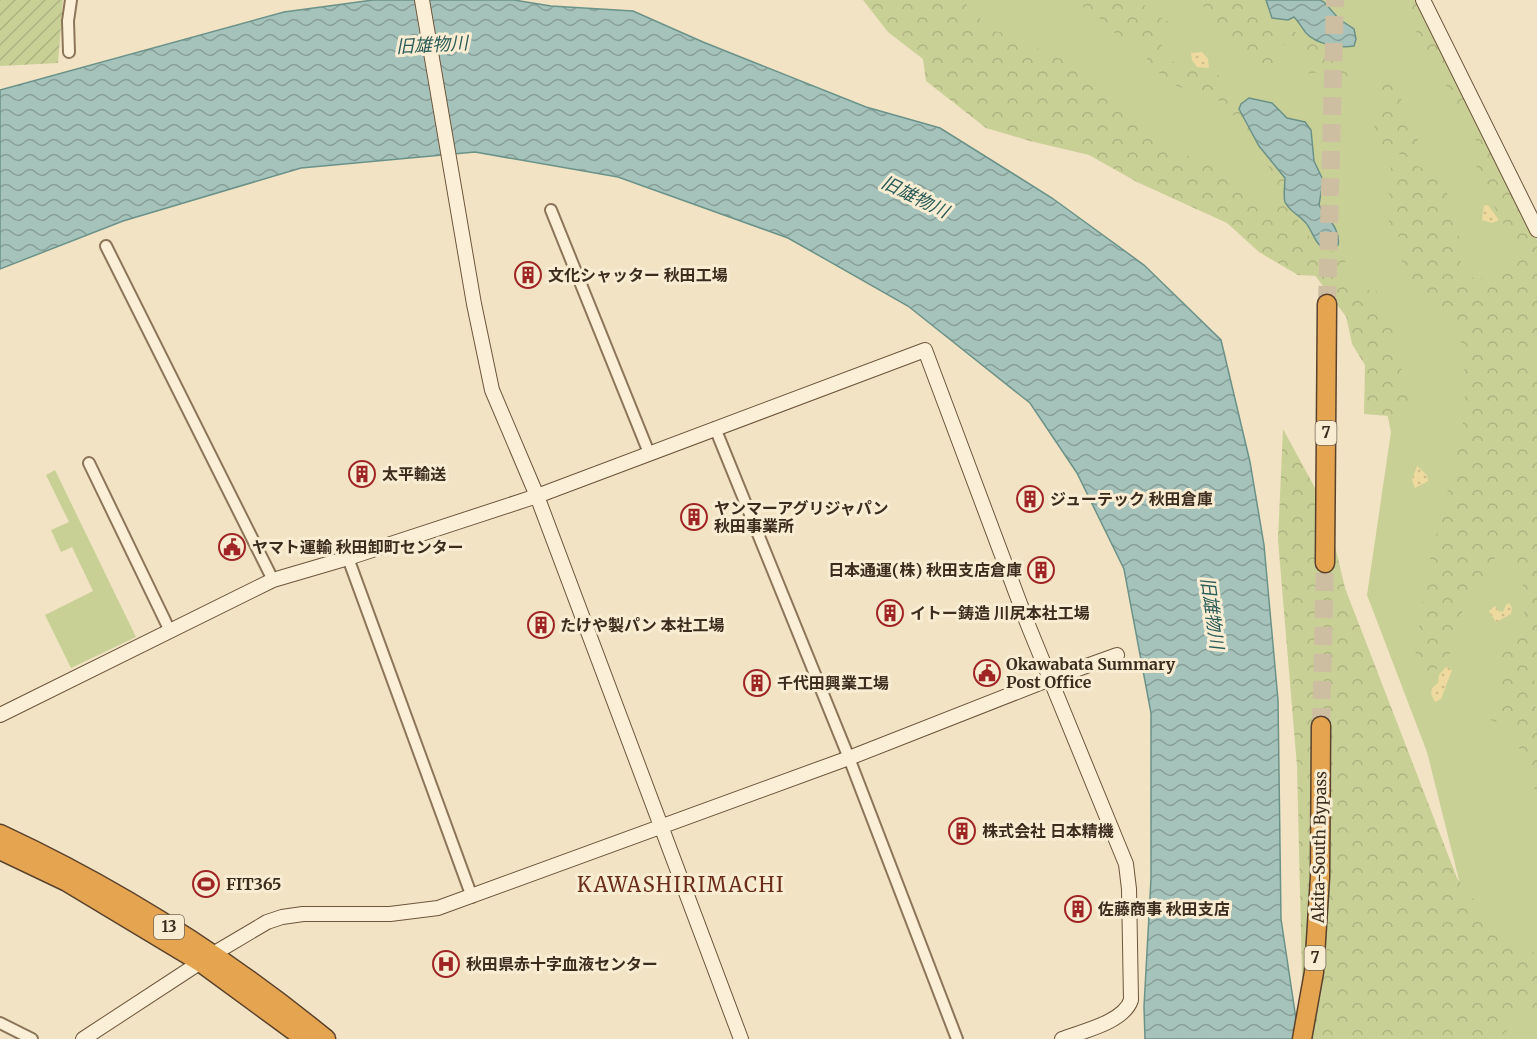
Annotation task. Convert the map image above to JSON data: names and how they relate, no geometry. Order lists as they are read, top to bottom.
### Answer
{
  "streets": {
    "highway": ["7", "Akita-South Bypass", "13"]
  },
  "districts": ["KAWASHIRIMACHI"],
  "water": ["旧雄物川"],
  "places": {
    "building": [
      "文化シャッター 秋田工場",
      "太平輸送",
      "ジューテック 秋田倉庫",
      "ヤンマーアグリジャパン 秋田事業所",
      "日本通運(株) 秋田支店倉庫",
      "イトー鋳造 川尻本社工場",
      "たけや製パン 本社工場",
      "千代田興業工場",
      "株式会社 日本精機",
      "佐藤商事 秋田支店"
    ],
    "public building": ["ヤマト運輸 秋田卸町センター", "Okawabata Summary Post Office"],
    "sports": ["FIT365"],
    "hospital": ["秋田県赤十字血液センター"]
  }
}
